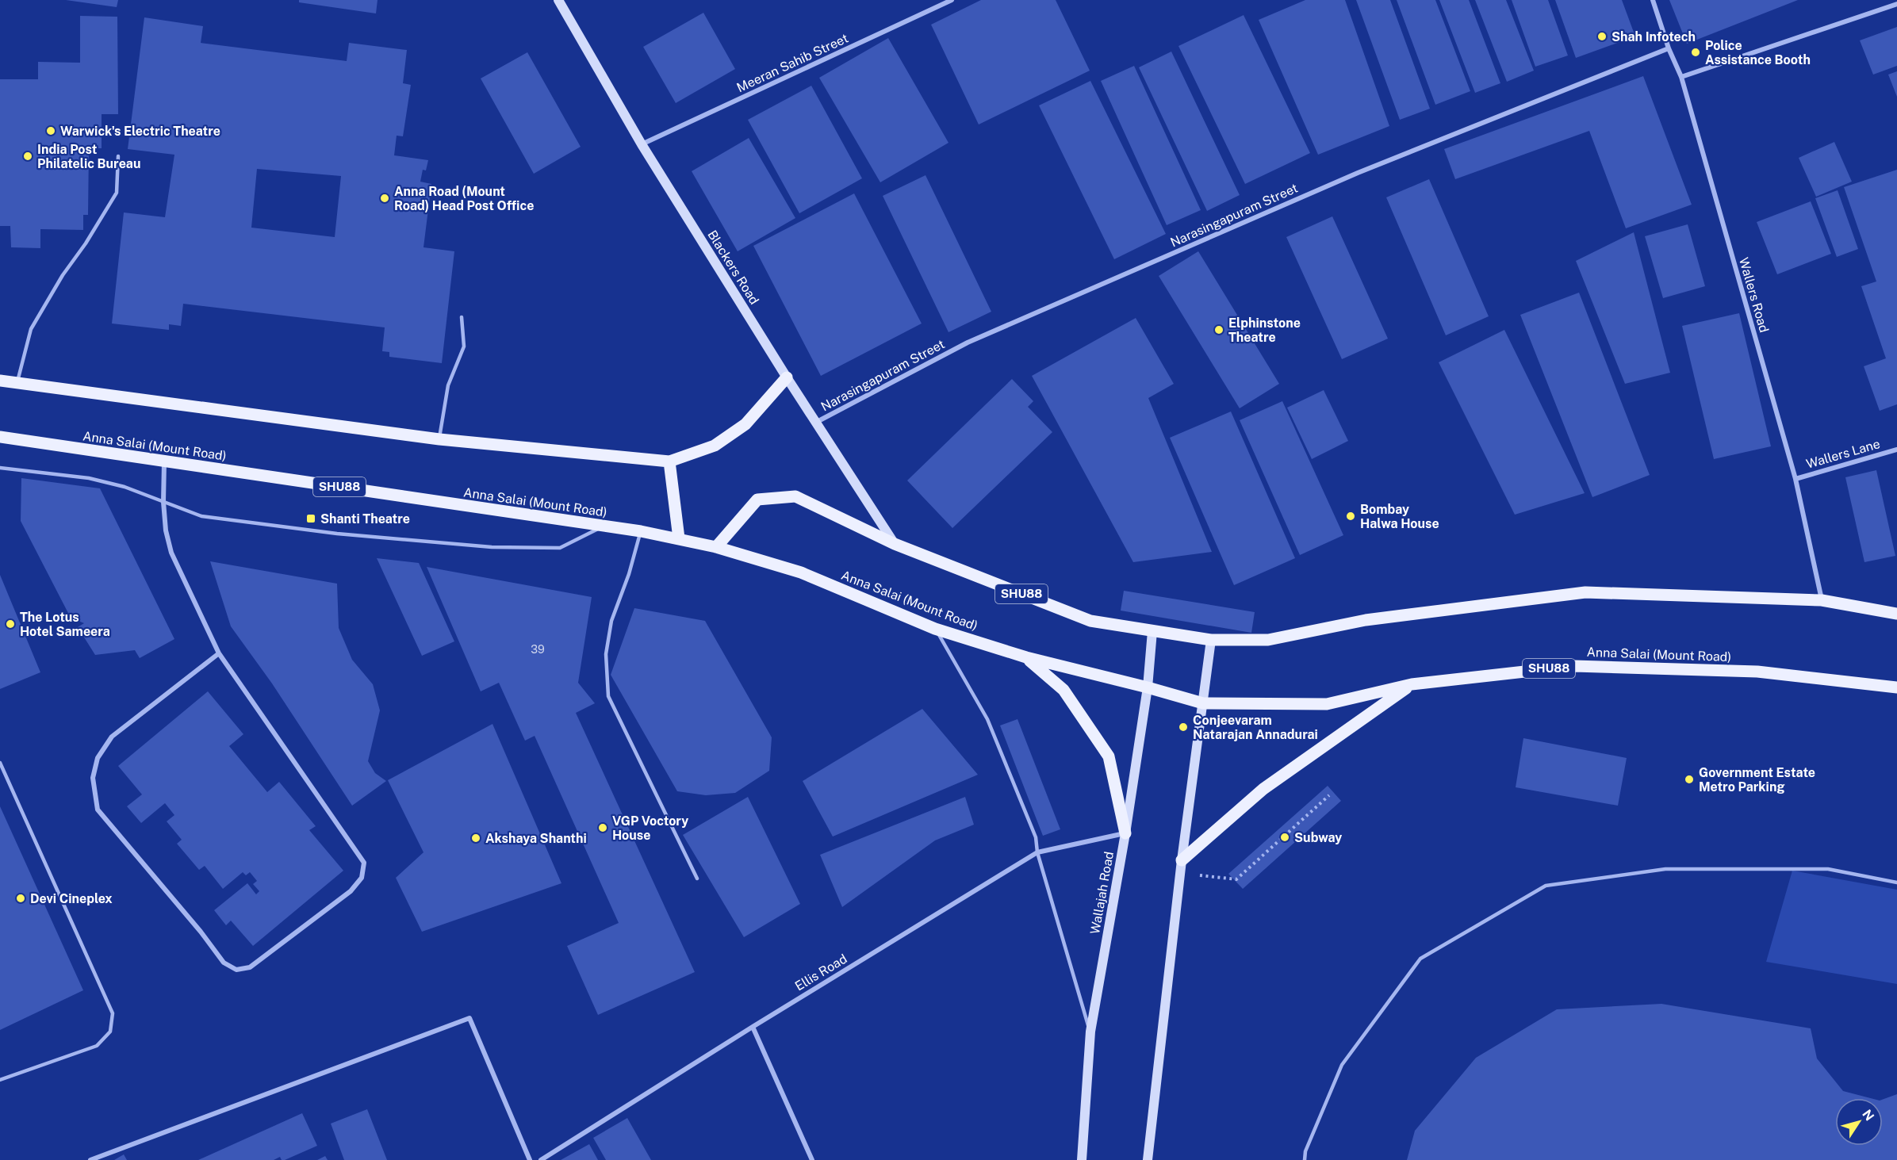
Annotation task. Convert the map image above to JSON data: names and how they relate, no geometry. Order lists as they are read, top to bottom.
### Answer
{
  "streets": {
    "main road": [
      "Blackers Road",
      "Anna Salai (Mount Road)",
      "SHU88",
      "Wallajah Road"
    ],
    "street": [
      "Meeran Sahib Street",
      "Narasingapuram Street",
      "Wallers Road",
      "Wallers Lane",
      "Ellis Road"
    ]
  },
  "crossings": [
    ["Meeran Sahib Street", "Blackers Road"],
    ["Narasingapuram Street", "Blackers Road"],
    ["Narasingapuram Street", "Wallers Road"],
    ["Blackers Road", "SHU88"],
    ["Wallers Road", "Wallers Lane"],
    ["Wallers Road", "SHU88"],
    ["Anna Salai (Mount Road)", "Wallajah Road"],
    ["SHU88", "Wallajah Road"],
    ["Wallajah Road", "Ellis Road"]
  ],
  "places": {
    "other": [
      "Shah Infotech",
      "Police Assistance Booth",
      "Warwick's Electric Theatre",
      "India Post Philatelic Bureau",
      "Anna Road (Mount Road) Head Post Office",
      "Elphinstone Theatre",
      "Bombay Halwa House",
      "The Lotus Hotel Sameera",
      "Conjeevaram Natarajan Annadurai",
      "Government Estate Metro Parking",
      "VGP Voctory House",
      "Subway",
      "Akshaya Shanthi",
      "Devi Cineplex"
    ],
    "transit": ["Shanti Theatre"]
  },
  "house_numbers": ["39"],
  "north": "top right"
}
